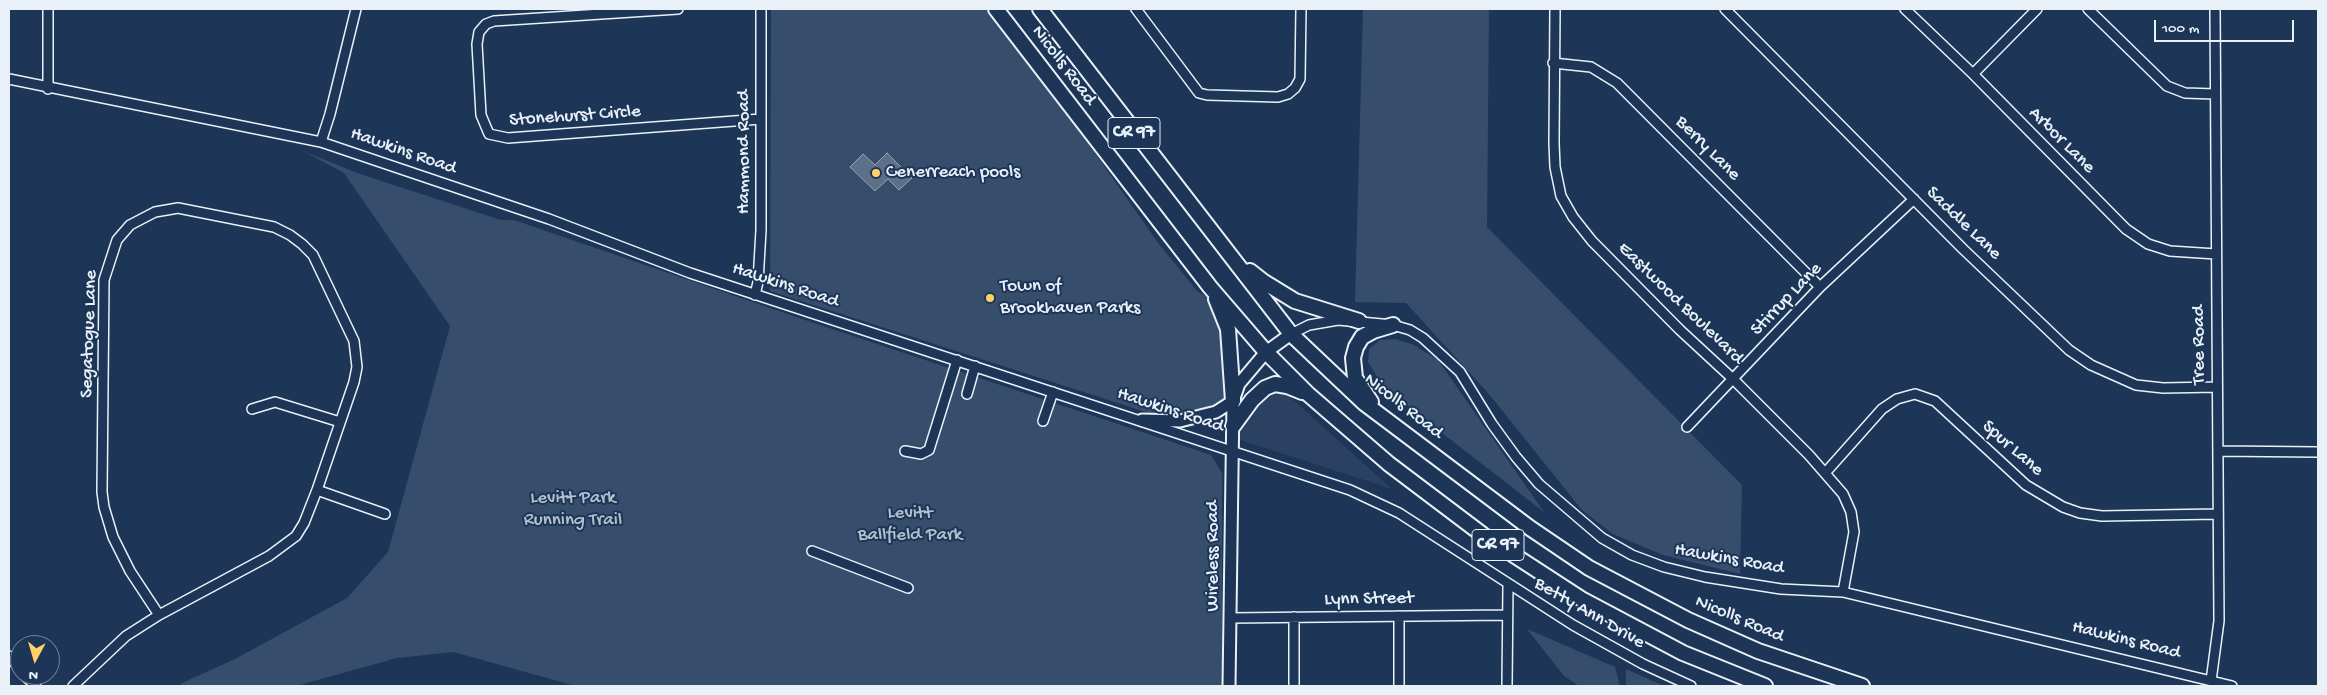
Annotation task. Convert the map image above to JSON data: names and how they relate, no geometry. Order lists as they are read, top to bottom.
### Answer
{
  "streets": {
    "highway": ["Nicolls Road", "CR 97"],
    "main road": ["Hawkins Road", "Wireless Road"],
    "street": [
      "Stonehurst Circle",
      "Arbor Lane",
      "Berry Lane",
      "Hammond Road",
      "Saddle Lane",
      "Stirrup Lane",
      "Eastwood Boulevard",
      "Segatogue Lane",
      "Tree Road",
      "Spur Lane",
      "Lynn Street",
      "Betty Ann Drive"
    ]
  },
  "crossings": [
    ["Nicolls Road", "Hawkins Road"],
    ["Stonehurst Circle", "Hammond Road"],
    ["Arbor Lane", "Tree Road"],
    ["Berry Lane", "Stirrup Lane"],
    ["Berry Lane", "Eastwood Boulevard"],
    ["Hawkins Road", "Hammond Road"],
    ["Hawkins Road", "Eastwood Boulevard"],
    ["Hawkins Road", "Tree Road"],
    ["Hawkins Road", "Wireless Road"],
    ["Hawkins Road", "Betty Ann Drive"],
    ["Saddle Lane", "Stirrup Lane"],
    ["Saddle Lane", "Tree Road"],
    ["Stirrup Lane", "Eastwood Boulevard"],
    ["Eastwood Boulevard", "Spur Lane"],
    ["Tree Road", "Spur Lane"],
    ["Wireless Road", "Lynn Street"],
    ["Wireless Road", "Betty Ann Drive"]
  ],
  "parks": ["Levitt Park Running Trail", "Levitt Ballfield Park"],
  "places": ["Cenerreach pools", "Town of Brookhaven Parks"],
  "scale_bar": "100 m",
  "north": "bottom"
}
